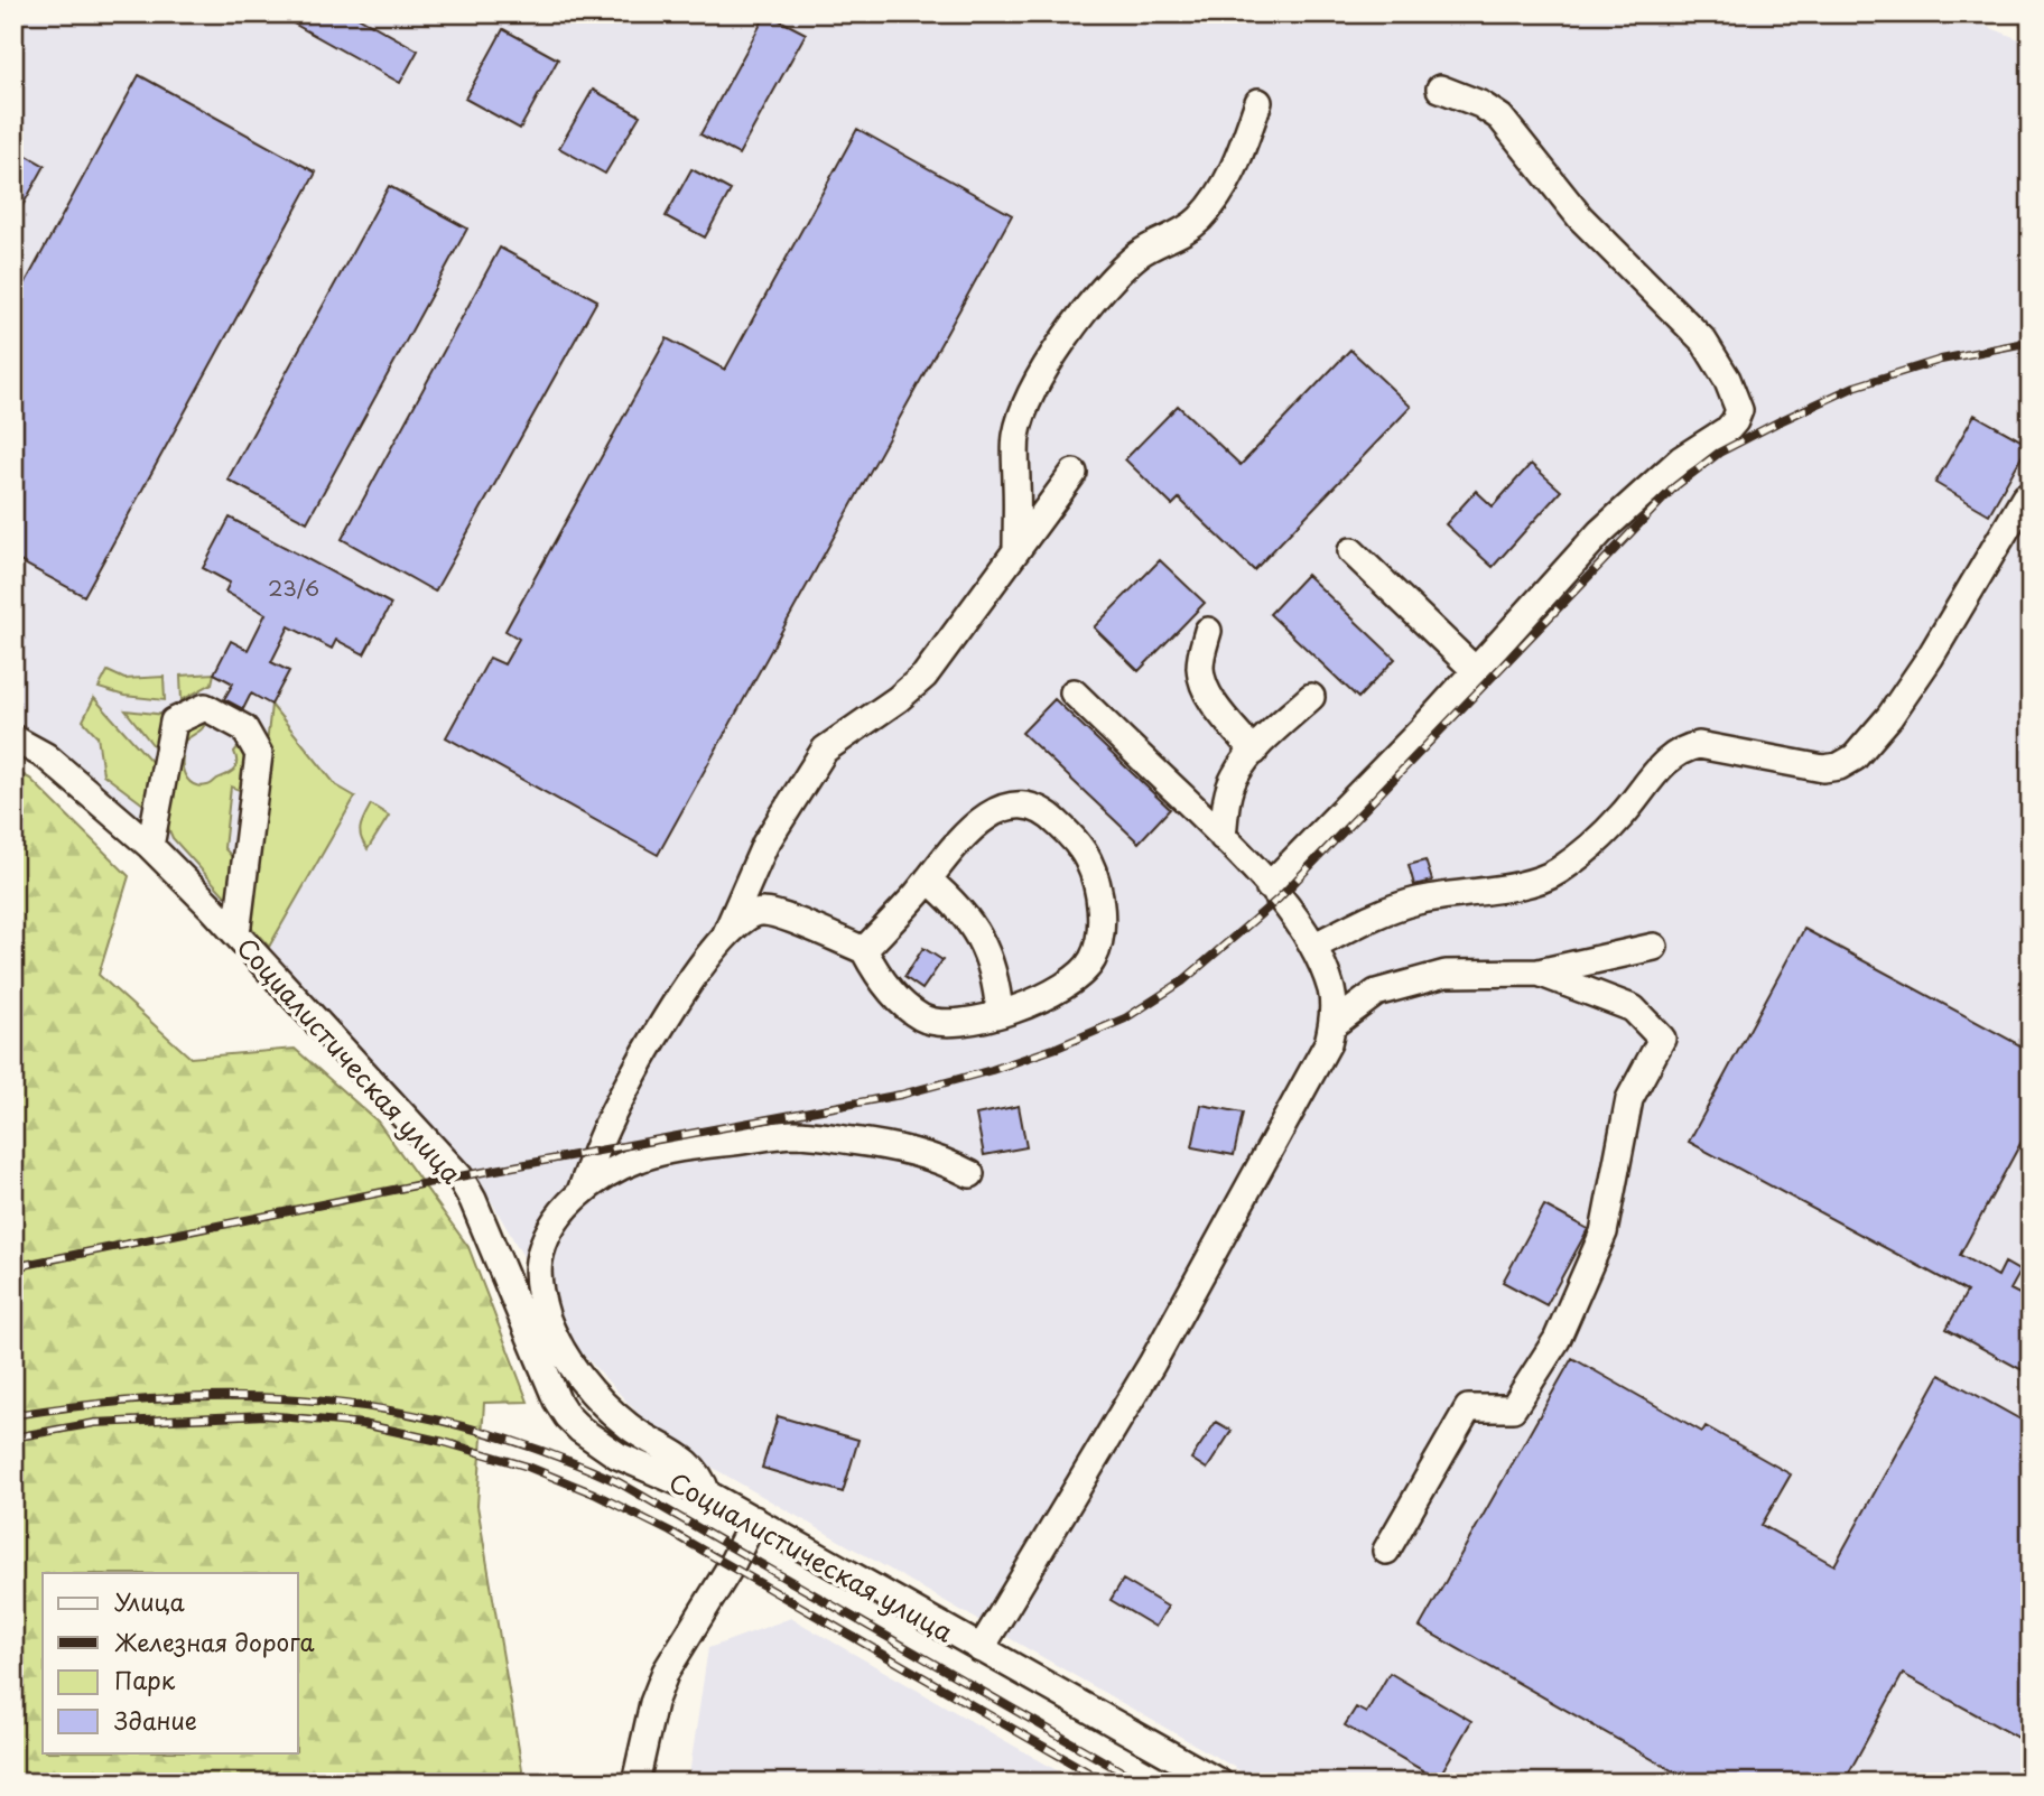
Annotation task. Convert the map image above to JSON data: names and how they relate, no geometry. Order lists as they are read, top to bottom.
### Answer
{
  "streets": {
    "street": ["Социалистическая улица"]
  },
  "house_numbers": ["23/6"],
  "legend": [
    "Улица",
    "Железная дорога",
    "Парк",
    "Здание"
  ]
}
